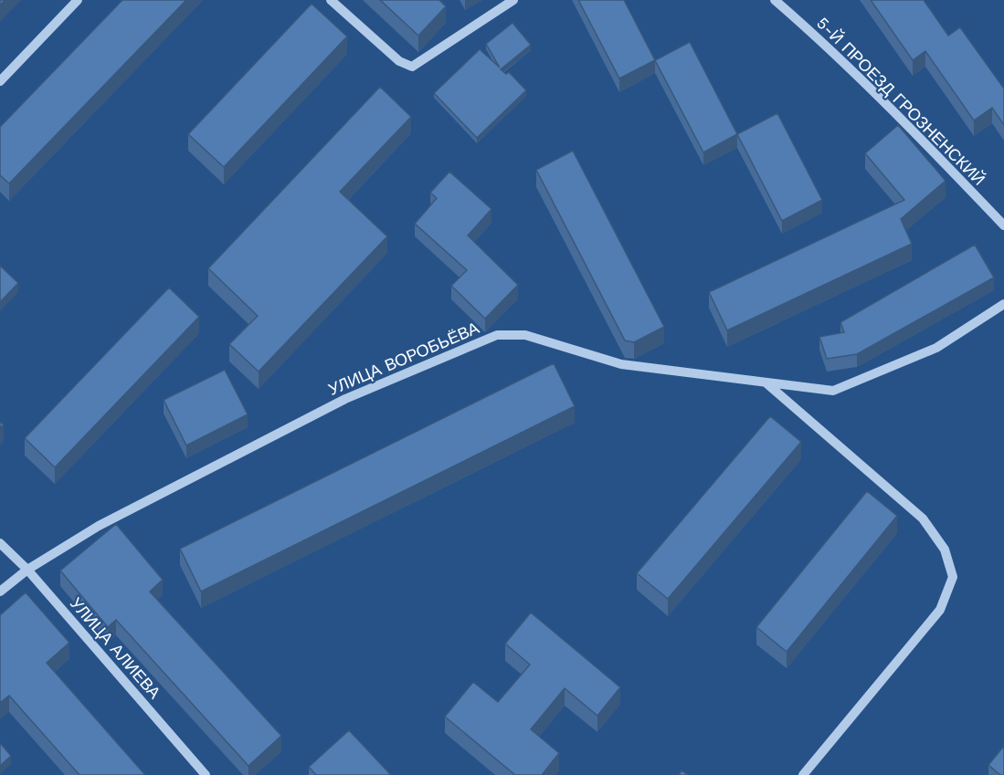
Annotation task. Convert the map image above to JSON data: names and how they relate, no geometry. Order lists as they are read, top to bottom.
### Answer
{
  "streets": {
    "street": ["5-Й ПРОЕЗД ГРОЗНЕНСКИЙ", "УЛИЦА ВОРОБЬЁВА", "УЛИЦА АЛИЕВА"]
  },
  "crossings": [
    ["УЛИЦА ВОРОБЬЁВА", "УЛИЦА АЛИЕВА"]
  ]
}
